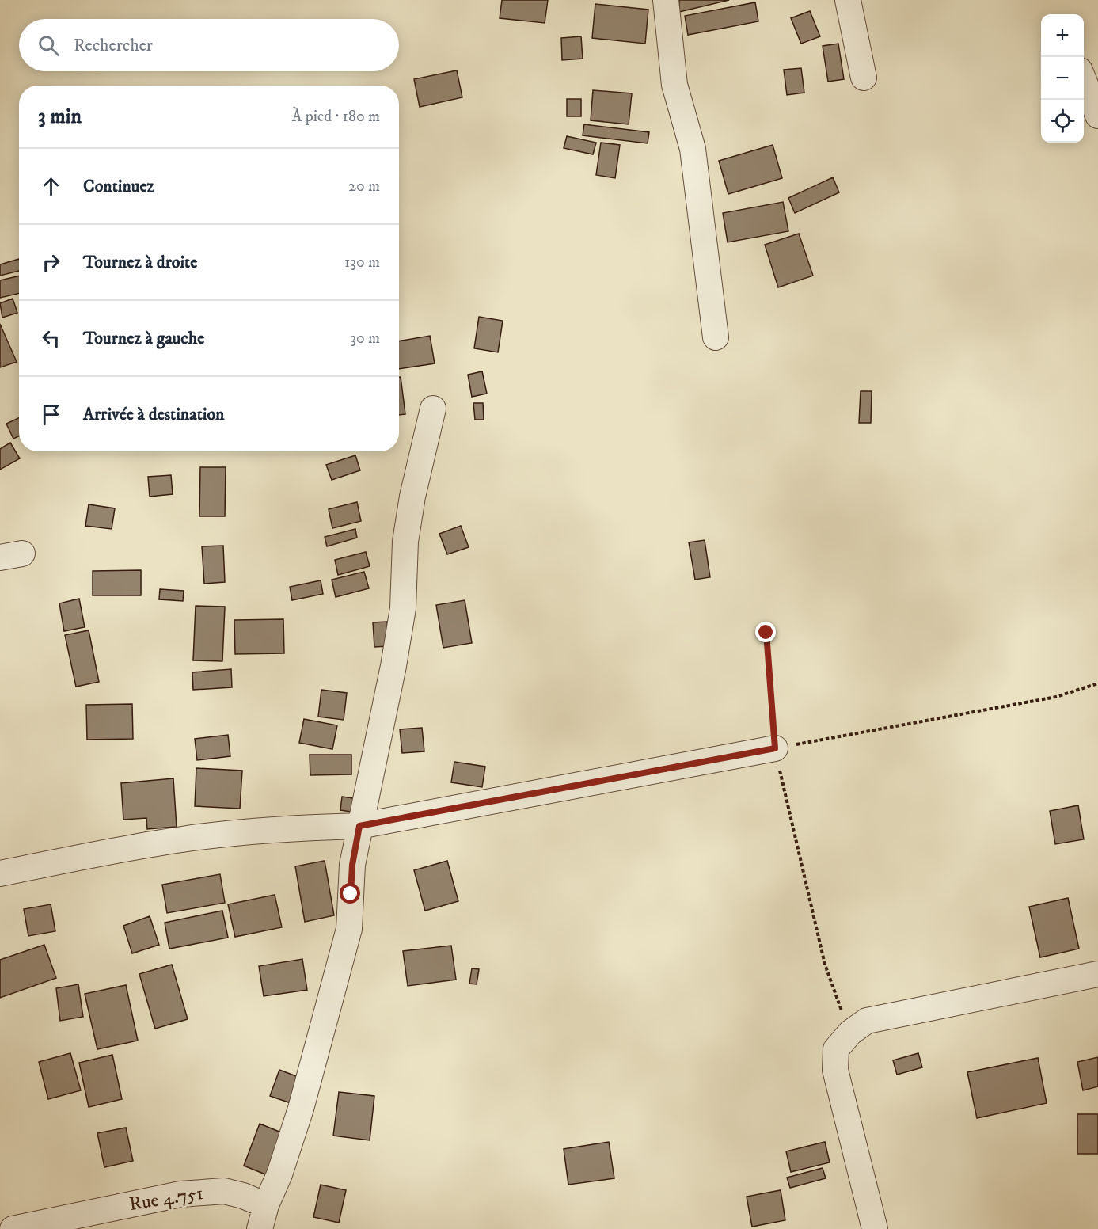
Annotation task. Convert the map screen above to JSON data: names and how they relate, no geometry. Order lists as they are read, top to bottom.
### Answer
{
  "streets": {
    "street": ["Rue 4.751"]
  },
  "page": {
    "map_buttons": ["+", "−"],
    "search": "Rechercher",
    "heading": ["3 min", "À pied · 180 m"],
    "list": [
      ["Continuez", "20 m"],
      ["Tournez à droite", "130 m"],
      ["Tournez à gauche", "30 m"],
      "Arrivée à destination"
    ]
  }
}
